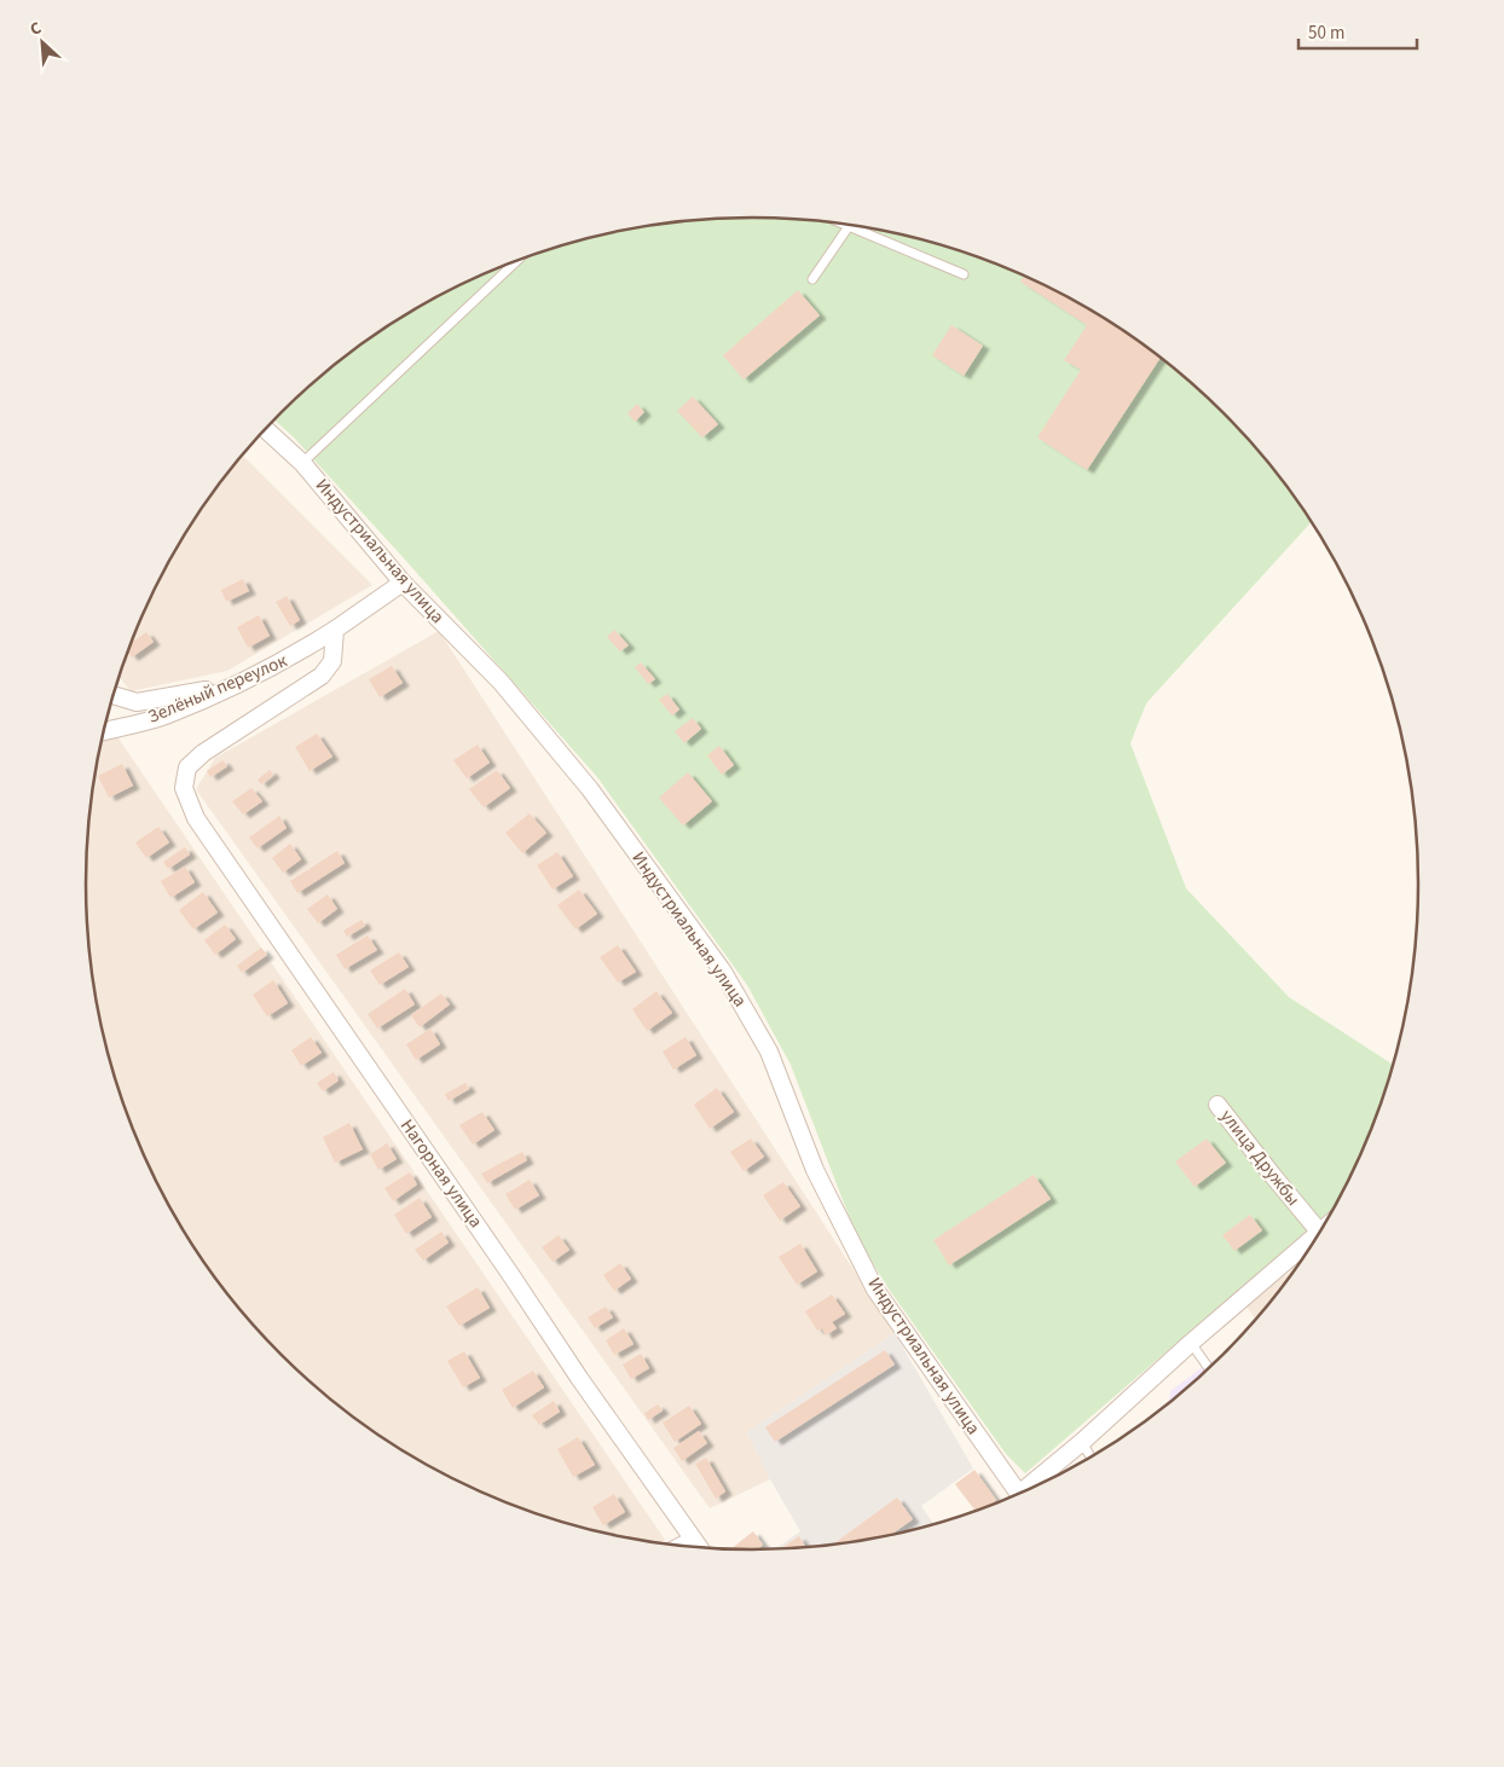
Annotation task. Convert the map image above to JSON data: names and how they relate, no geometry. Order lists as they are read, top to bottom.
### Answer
{
  "streets": {
    "street": [
      "Индустриальная улица",
      "Зелёный переулок",
      "улица Дружбы",
      "Нагорная улица"
    ]
  },
  "crossings": [
    ["Индустриальная улица", "Зелёный переулок"],
    ["Зелёный переулок", "Нагорная улица"]
  ],
  "scale_bar": "50 m",
  "north": "top left"
}
